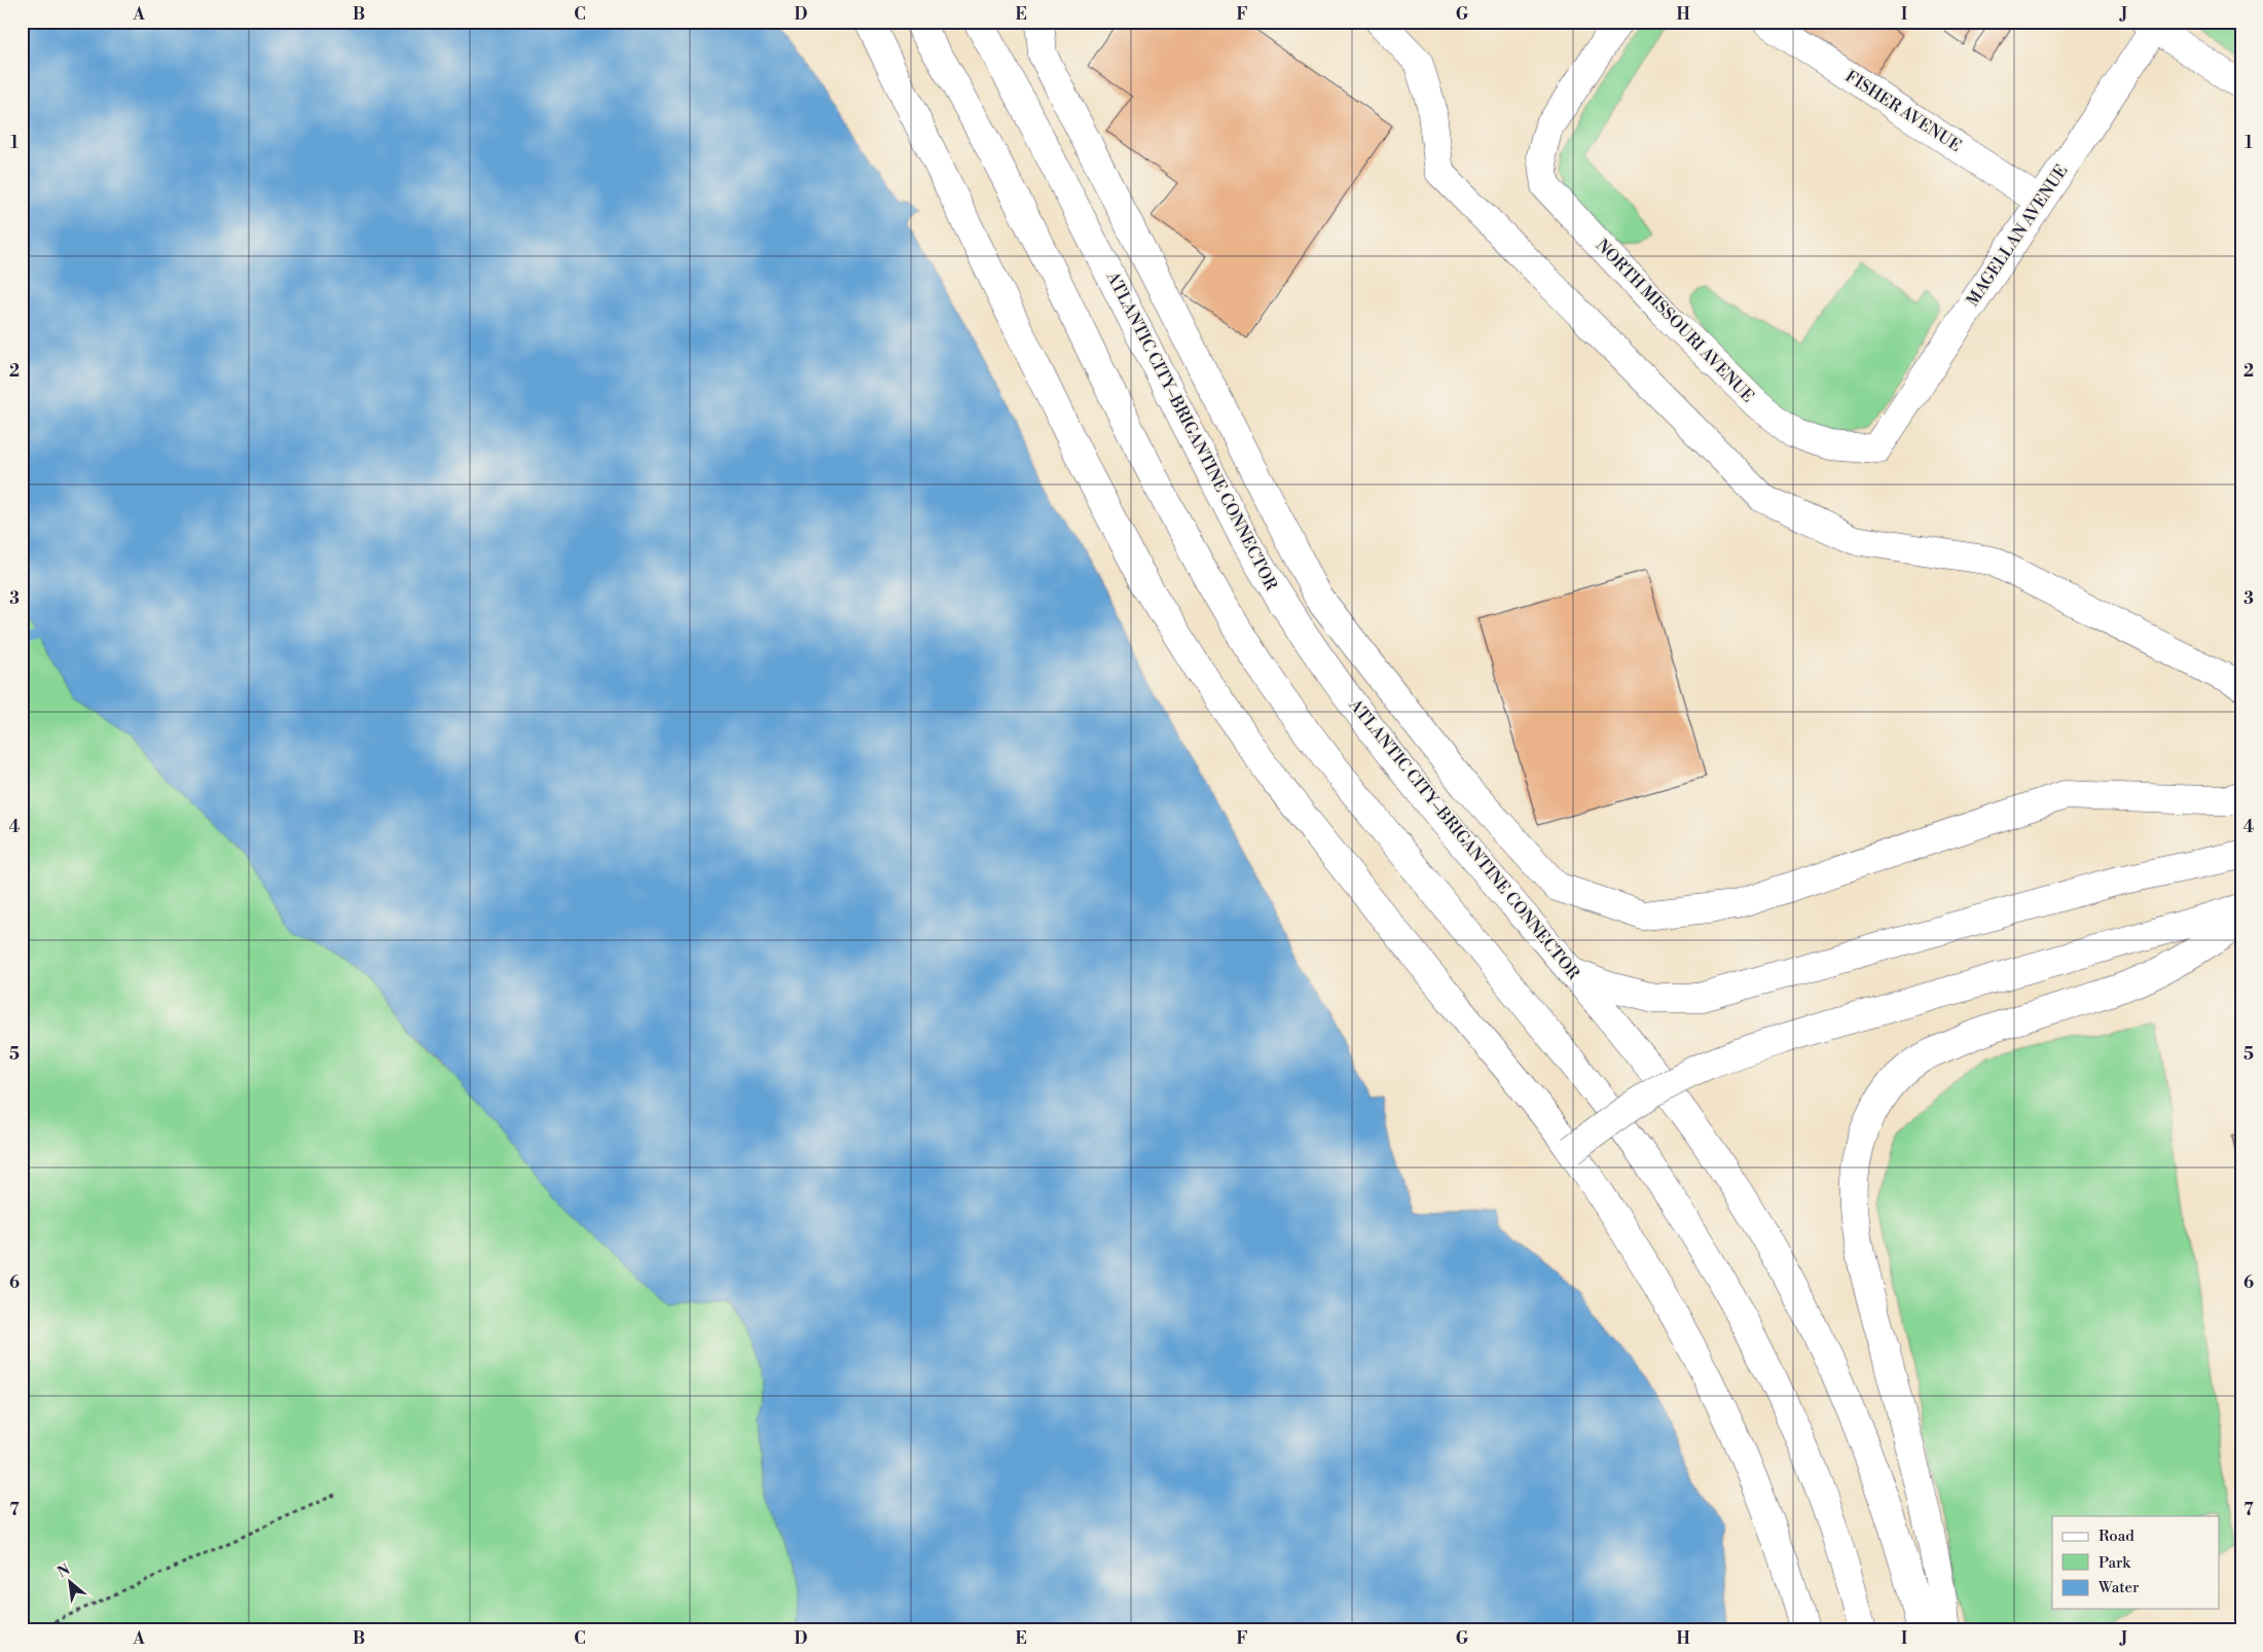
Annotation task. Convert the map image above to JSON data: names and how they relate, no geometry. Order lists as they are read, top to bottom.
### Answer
{
  "streets": {
    "main road": [
      "FISHER AVENUE",
      "MAGELLAN AVENUE",
      "NORTH MISSOURI AVENUE",
      "ATLANTIC CITY–BRIGANTINE CONNECTOR"
    ]
  },
  "crossings": [
    ["FISHER AVENUE", "MAGELLAN AVENUE"],
    ["MAGELLAN AVENUE", "NORTH MISSOURI AVENUE"]
  ],
  "legend": ["Road", "Park", "Water"],
  "north": "top left",
  "grid": {
    "columns": [
      "A",
      "B",
      "C",
      "D",
      "E",
      "F",
      "G",
      "H",
      "I",
      "J"
    ],
    "rows": [
      "1",
      "2",
      "3",
      "4",
      "5",
      "6",
      "7"
    ]
  }
}
